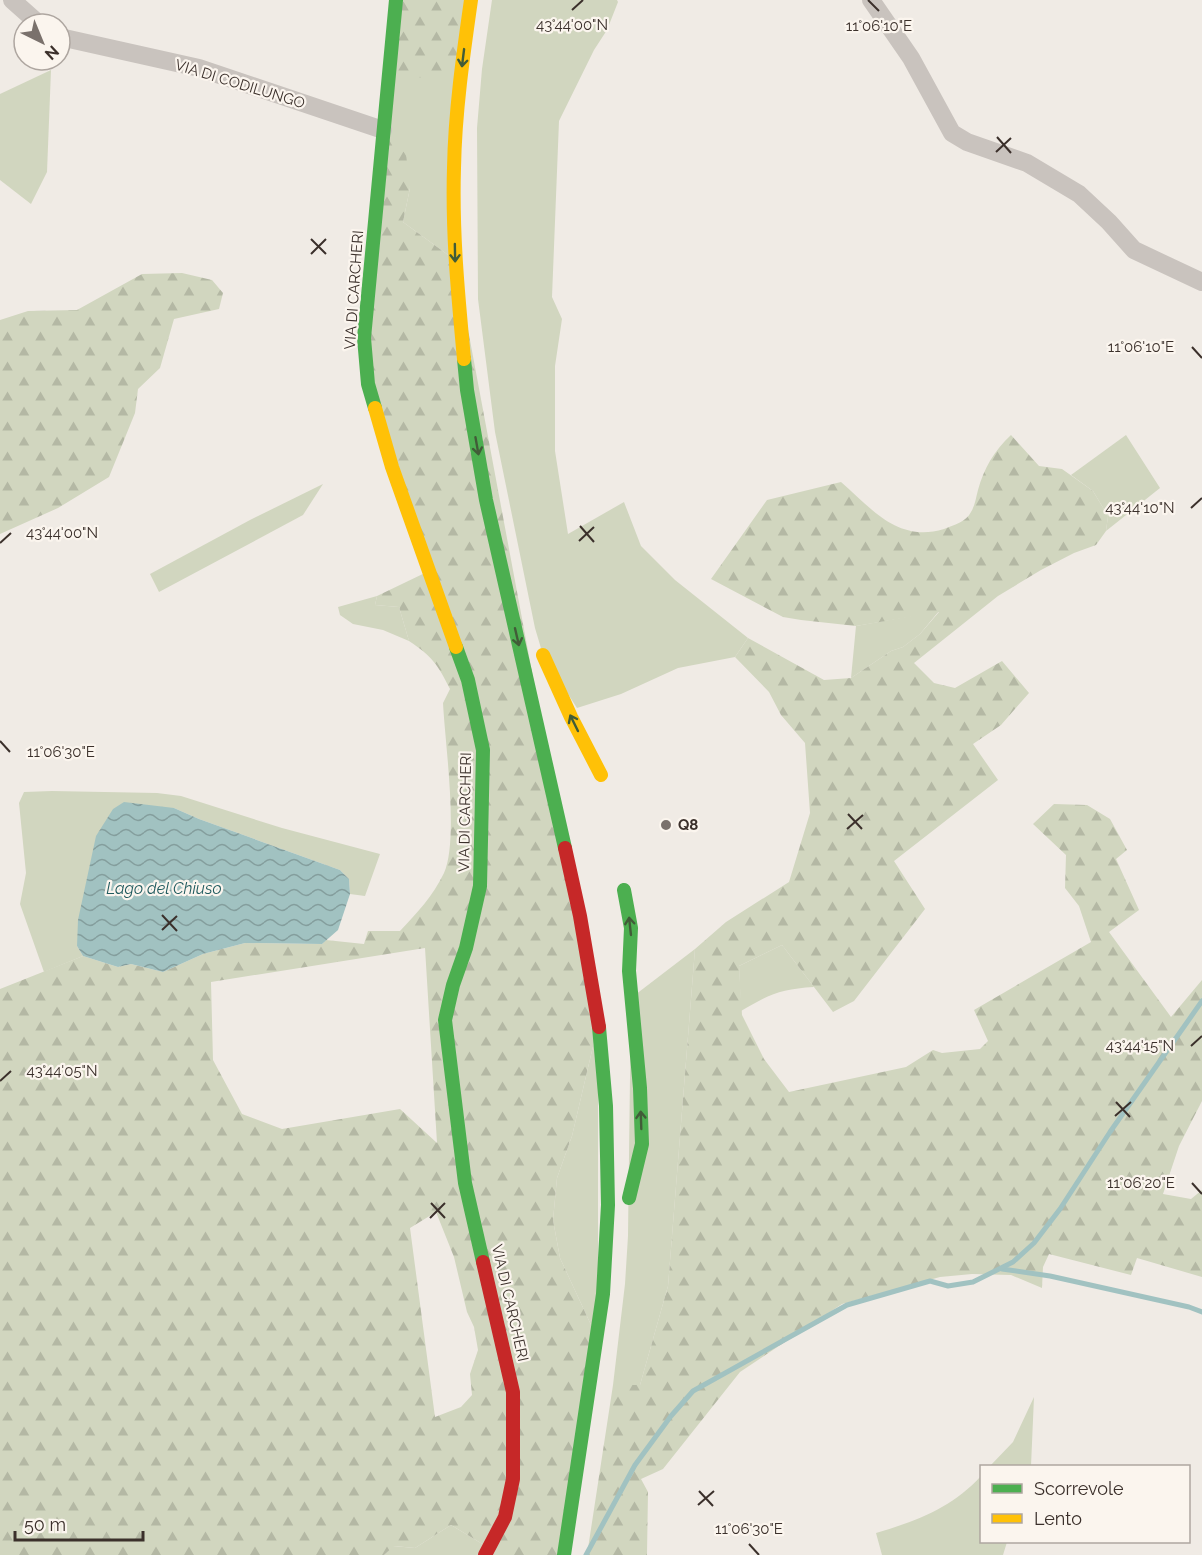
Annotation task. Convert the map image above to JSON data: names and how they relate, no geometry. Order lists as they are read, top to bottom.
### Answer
{
  "streets": {
    "main road": ["VIA DI CARCHERI"],
    "street": ["VIA DI CODILUNGO"]
  },
  "crossings": [
    ["VIA DI CODILUNGO", "VIA DI CARCHERI"]
  ],
  "water": ["Lago del Chiuso"],
  "places": ["Q8"],
  "legend": ["Scorrevole", "Lento"],
  "scale_bar": "50 m",
  "north": "bottom right",
  "coordinates": [
    "43°44'00\"N",
    "11°06'10\"E",
    "43°44'10\"N",
    "11°06'30\"E",
    "43°44'15\"N",
    "43°44'05\"N",
    "11°06'20\"E"
  ]
}
